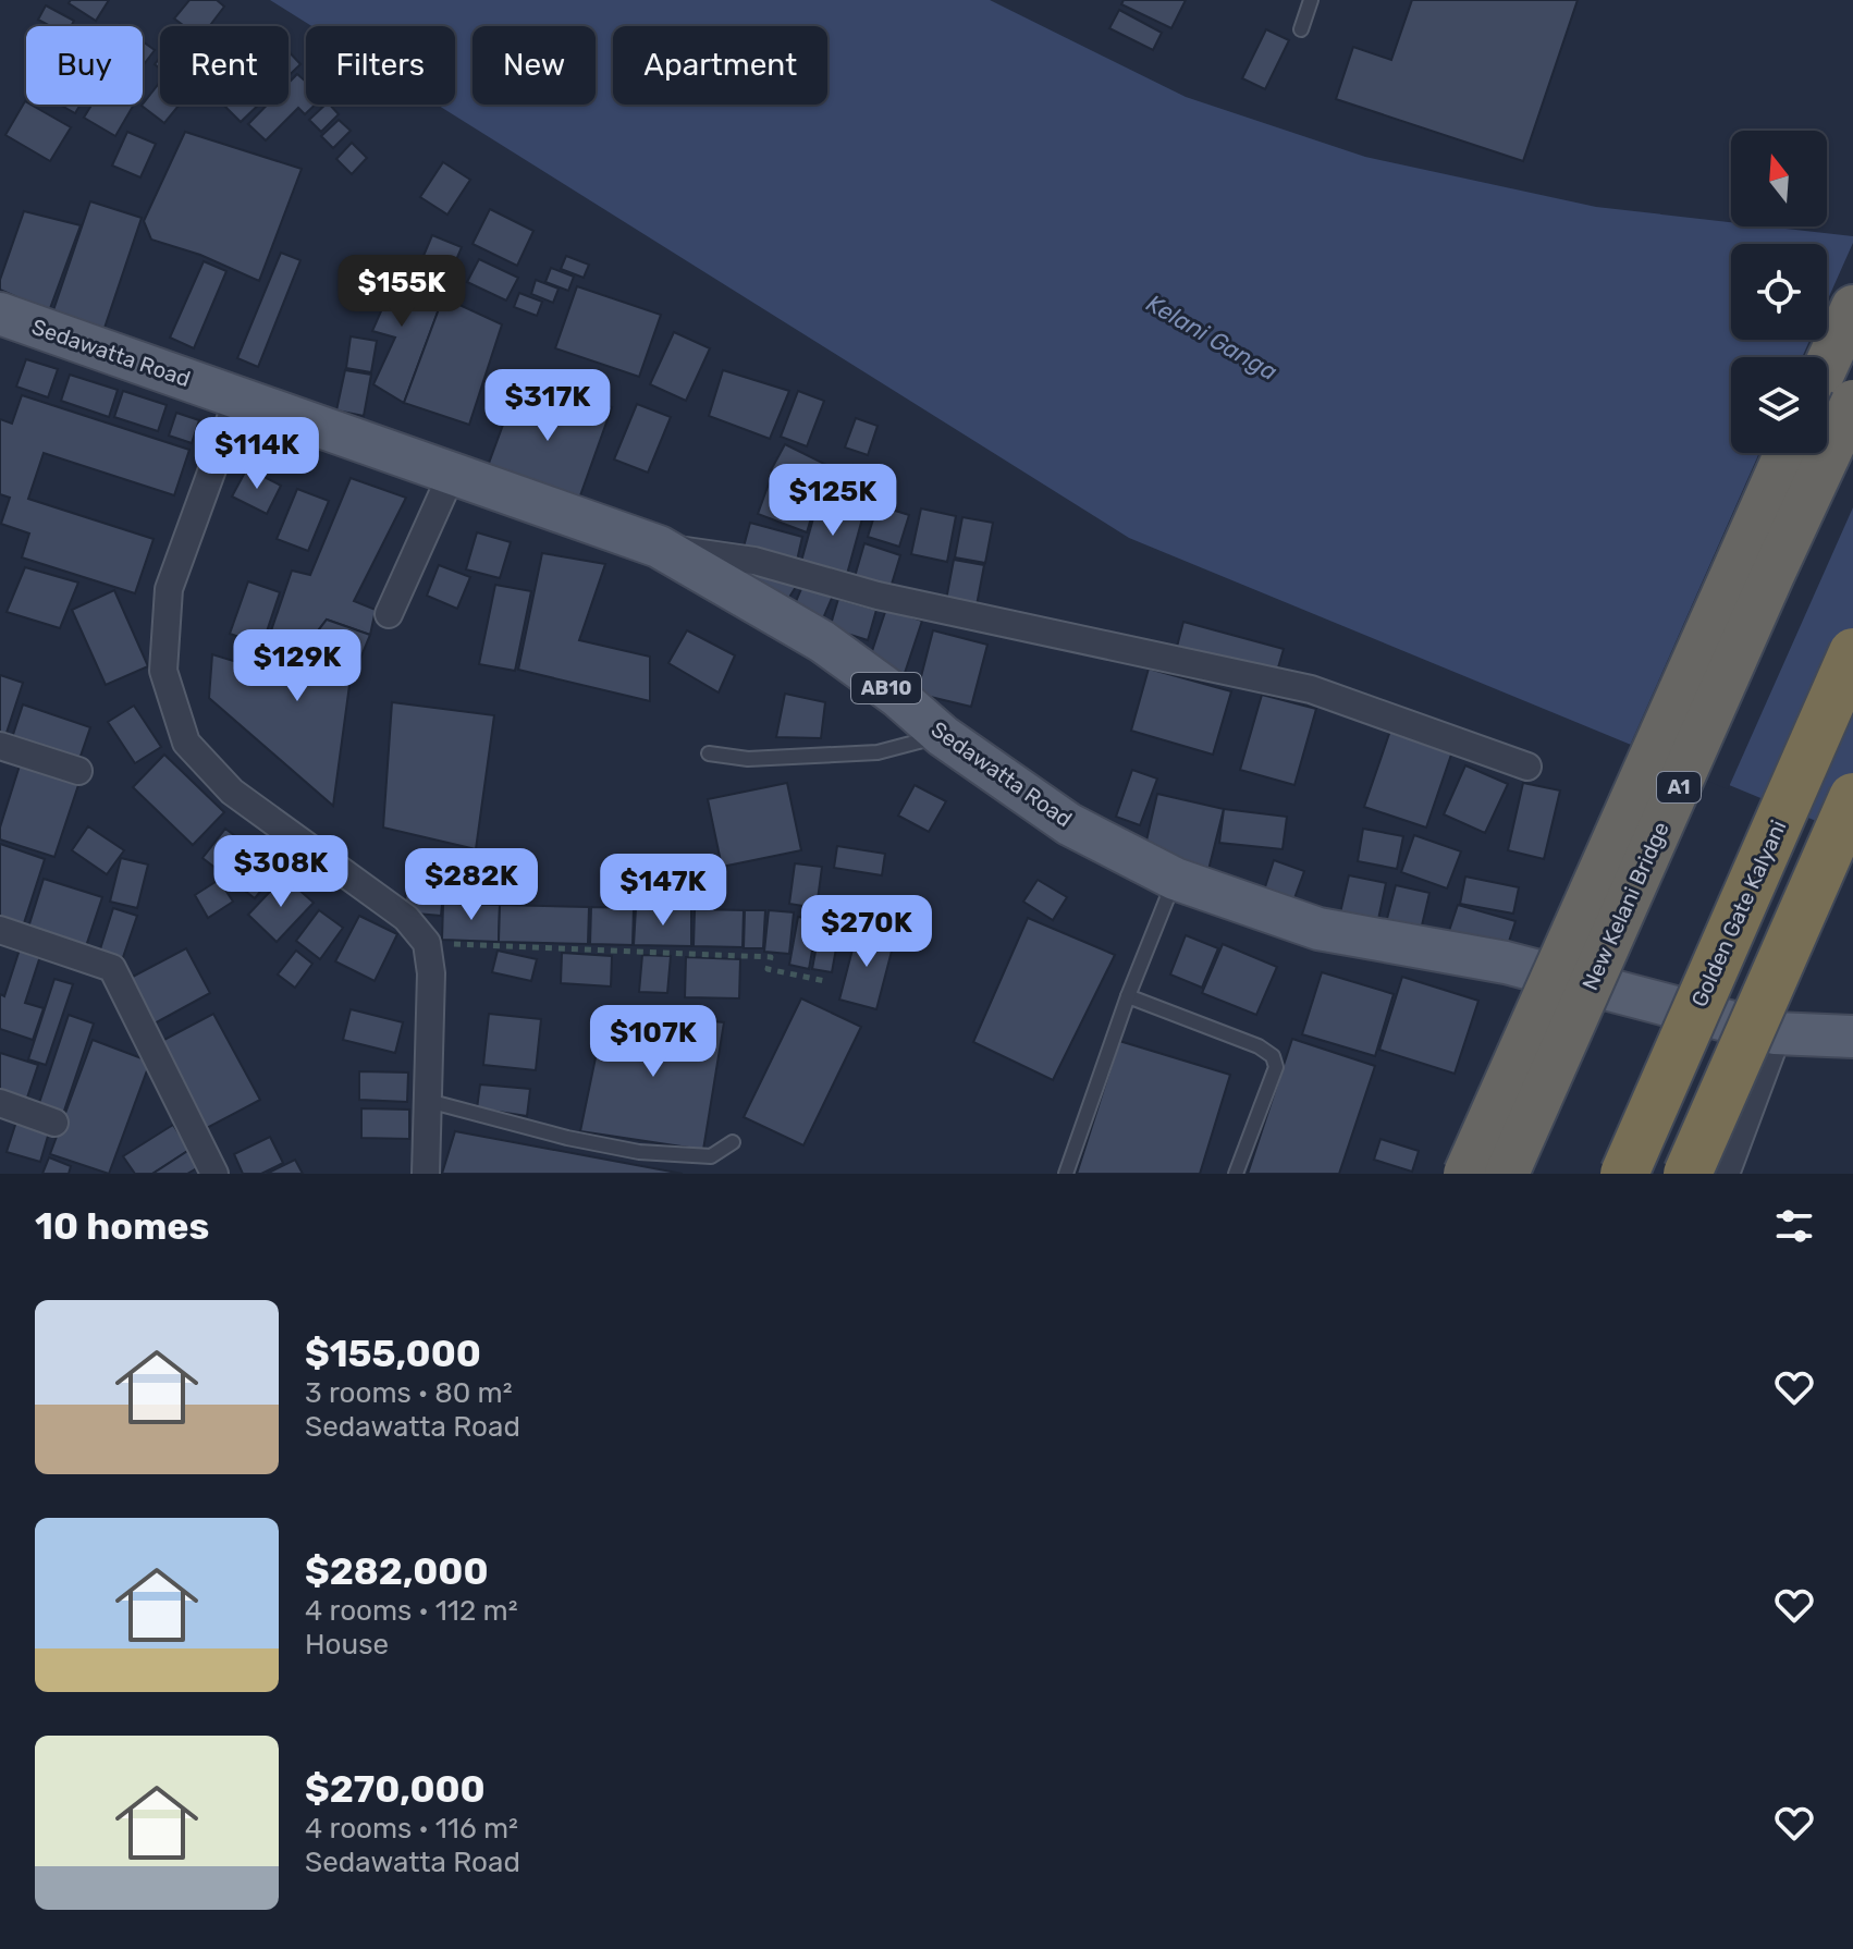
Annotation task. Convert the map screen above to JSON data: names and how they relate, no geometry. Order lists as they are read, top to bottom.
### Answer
{
  "streets": {
    "highway": ["A1", "New Kelani Bridge", "Golden Gate Kalyani"],
    "main road": ["Sedawatta Road", "AB10"]
  },
  "water": ["Kelani Ganga"],
  "north": "top",
  "page": {
    "chip": [
      "Buy",
      "Rent",
      "Filters",
      "New",
      "Apartment"
    ],
    "price": [
      "$155K",
      "$317K",
      "$114K",
      "$125K",
      "$129K",
      "$308K",
      "$282K",
      "$147K",
      "$270K",
      "$107K"
    ],
    "heading": "10 homes",
    "list": [
      {
        "name": "$155,000",
        "note": "3 rooms · 80 m² · Sedawatta Road"
      },
      {
        "name": "$282,000",
        "note": "4 rooms · 112 m² · House"
      },
      {
        "name": "$270,000",
        "note": "4 rooms · 116 m² · Sedawatta Road"
      }
    ]
  }
}
